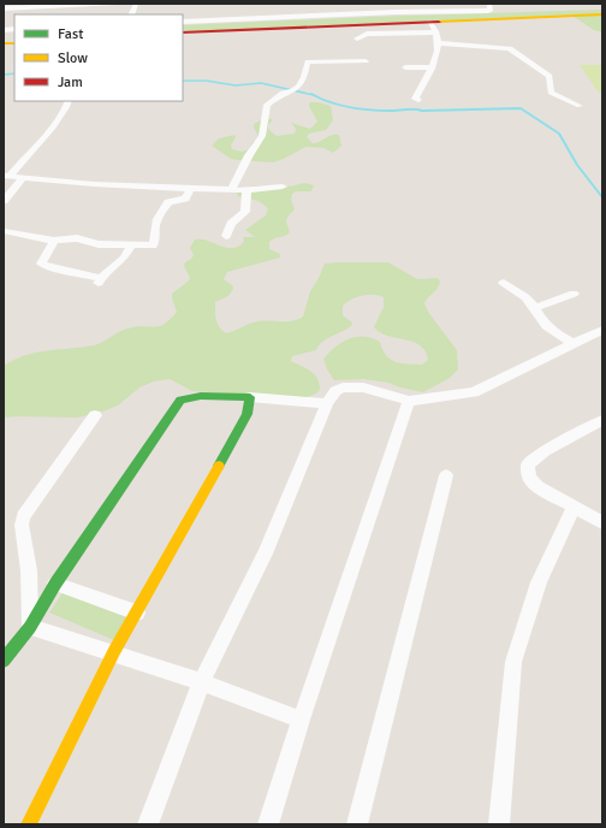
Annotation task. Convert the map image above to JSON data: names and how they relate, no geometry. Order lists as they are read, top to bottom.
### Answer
{
  "legend": ["Fast", "Slow", "Jam"]
}
